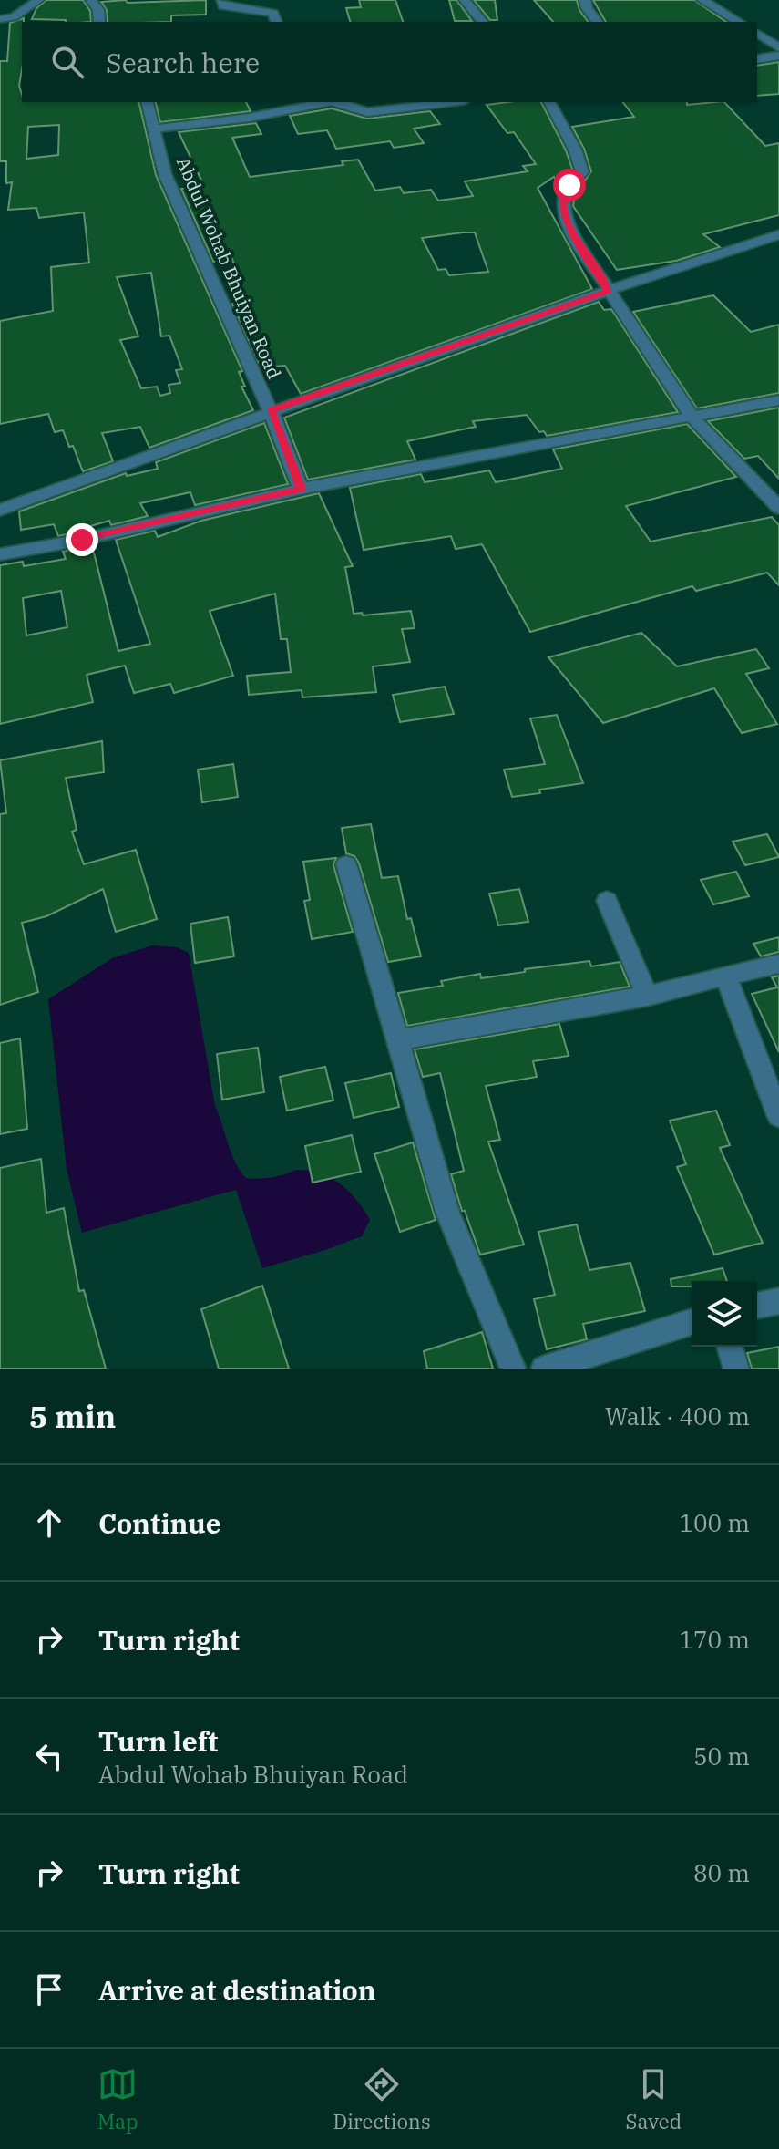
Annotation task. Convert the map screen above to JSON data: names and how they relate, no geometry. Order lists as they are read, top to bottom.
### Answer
{
  "streets": {
    "street": ["Abdul Wohab Bhuiyan Road"]
  },
  "page": {
    "search": "Search here",
    "heading": ["5 min", "Walk · 400 m"],
    "list": [
      ["Continue", "100 m"],
      ["Turn right", "170 m"],
      ["Turn left", "Abdul Wohab Bhuiyan Road", "50 m"],
      ["Turn right", "80 m"],
      "Arrive at destination"
    ],
    "nav": ["Map", "Directions", "Saved"]
  }
}
